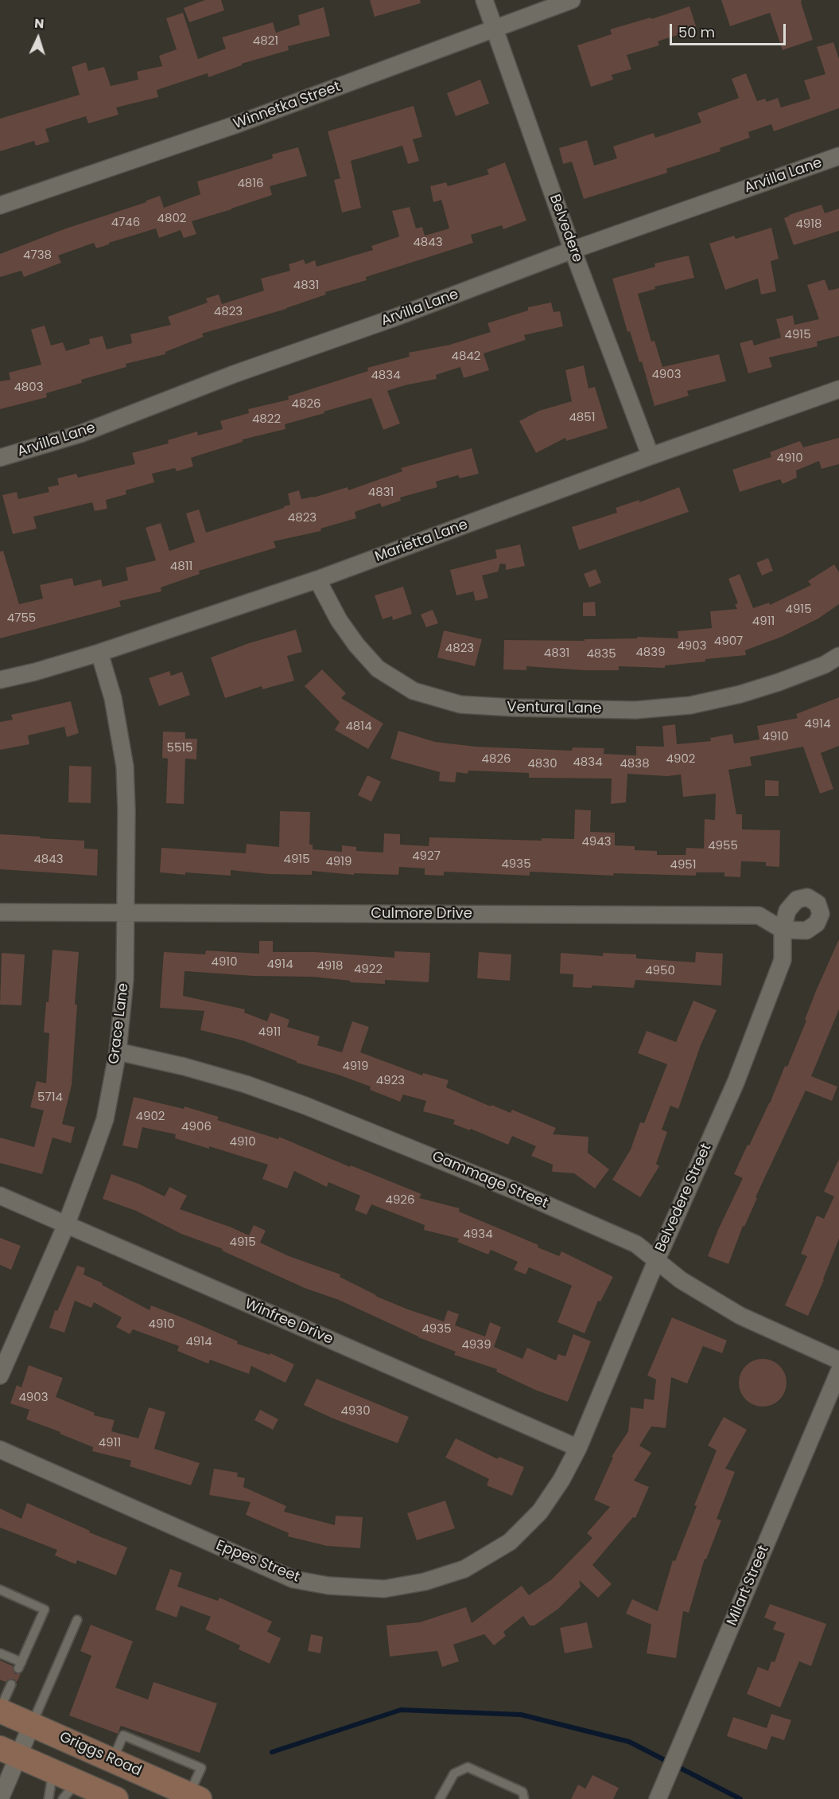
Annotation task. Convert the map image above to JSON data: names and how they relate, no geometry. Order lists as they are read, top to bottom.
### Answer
{
  "streets": {
    "main road": ["Griggs Road"],
    "street": [
      "Winnetka Street",
      "Arvilla Lane",
      "Belvedere",
      "Marietta Lane",
      "Ventura Lane",
      "Culmore Drive",
      "Grace Lane",
      "Gammage Street",
      "Belvedere Street",
      "Winfree Drive",
      "Eppes Street",
      "Milart Street"
    ]
  },
  "crossings": [
    ["Winnetka Street", "Belvedere"],
    ["Arvilla Lane", "Belvedere"],
    ["Belvedere", "Marietta Lane"],
    ["Marietta Lane", "Ventura Lane"],
    ["Marietta Lane", "Grace Lane"],
    ["Culmore Drive", "Grace Lane"],
    ["Culmore Drive", "Belvedere Street"],
    ["Grace Lane", "Gammage Street"],
    ["Grace Lane", "Winfree Drive"],
    ["Gammage Street", "Belvedere Street"],
    ["Belvedere Street", "Winfree Drive"],
    ["Belvedere Street", "Eppes Street"]
  ],
  "house_numbers": [
    "4821",
    "4816",
    "4802",
    "4746",
    "4918",
    "4843",
    "4738",
    "4831",
    "4823",
    "4915",
    "4842",
    "4903",
    "4834",
    "4803",
    "4826",
    "4851",
    "4822",
    "4910",
    "4831",
    "4823",
    "4811",
    "4915",
    "4755",
    "4911",
    "4907",
    "4903",
    "4823",
    "4839",
    "4831",
    "4835",
    "4914",
    "4814",
    "4910",
    "5515",
    "4826",
    "4902",
    "4834",
    "4830",
    "4838",
    "4943",
    "4955",
    "4927",
    "4843",
    "4915",
    "4919",
    "4935",
    "4951",
    "4910",
    "4914",
    "4918",
    "4922",
    "4950",
    "4911",
    "4919",
    "4923",
    "5714",
    "4902",
    "4906",
    "4910",
    "4926",
    "4934",
    "4915",
    "4910",
    "4935",
    "4914",
    "4939",
    "4903",
    "4930",
    "4911"
  ],
  "scale_bar": "50 m",
  "north": "top"
}
